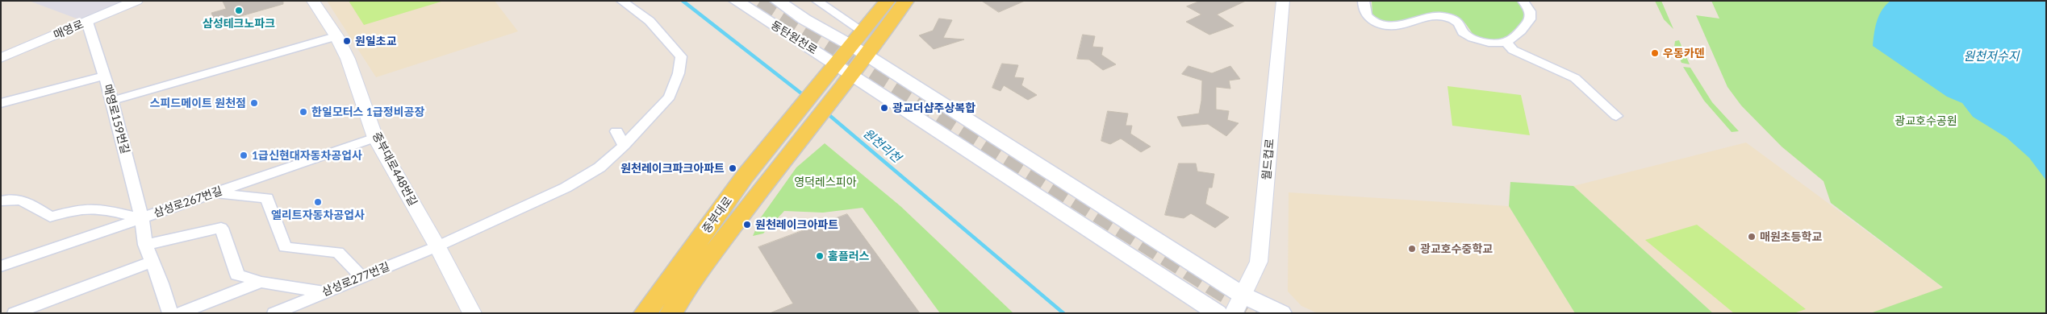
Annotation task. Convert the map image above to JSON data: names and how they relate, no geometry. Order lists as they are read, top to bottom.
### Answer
{
  "streets": {
    "main road": ["동탄원천로", "중부대로"],
    "street": [
      "매영로",
      "매영로159번길",
      "월드컵로",
      "중부대로448번길",
      "삼성로267번길",
      "삼성로277번길"
    ]
  },
  "crossings": [
    ["매영로", "매영로159번길"],
    ["동탄원천로", "월드컵로"],
    ["매영로159번길", "삼성로267번길"],
    ["중부대로448번길", "삼성로267번길"],
    ["중부대로448번길", "삼성로277번길"]
  ],
  "water": ["원천저수지", "원천리천"],
  "parks": ["광교호수공원", "영덕레스피아"],
  "places": [
    "삼성테크노파크",
    "원일초교",
    "우동카덴",
    "스피드메이트 원천점",
    "광교더샵주상복합",
    "한일모터스 1급정비공장",
    "1급신현대자동차공업사",
    "원천레이크파크아파트",
    "엘리트자동차공업사",
    "원천레이크아파트",
    "매원초등학교",
    "광교호수중학교",
    "홈플러스"
  ]
}
